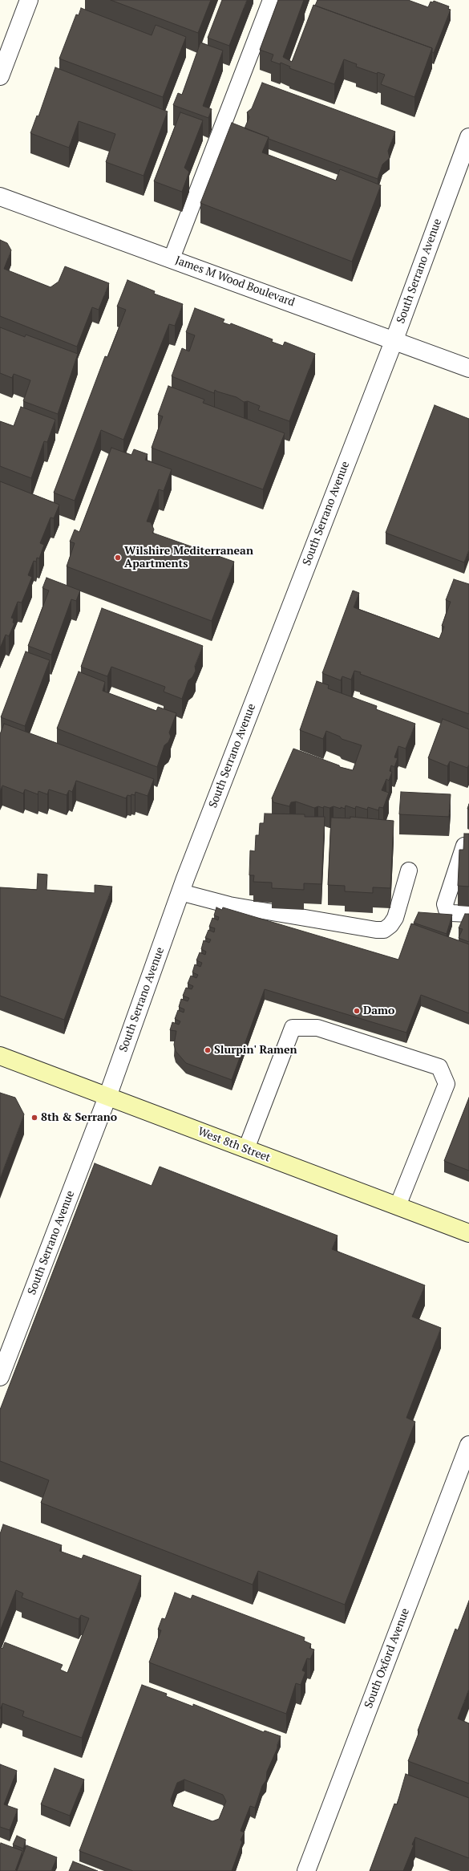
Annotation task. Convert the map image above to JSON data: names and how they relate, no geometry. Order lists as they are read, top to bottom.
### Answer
{
  "streets": {
    "main road": ["West 8th Street"],
    "street": ["South Serrano Avenue", "James M Wood Boulevard", "South Oxford Avenue"]
  },
  "crossings": [
    ["South Serrano Avenue", "James M Wood Boulevard"],
    ["South Serrano Avenue", "West 8th Street"]
  ],
  "places": [
    "Wilshire Mediterranean Apartments",
    "Damo",
    "Slurpin' Ramen",
    "8th & Serrano"
  ]
}
